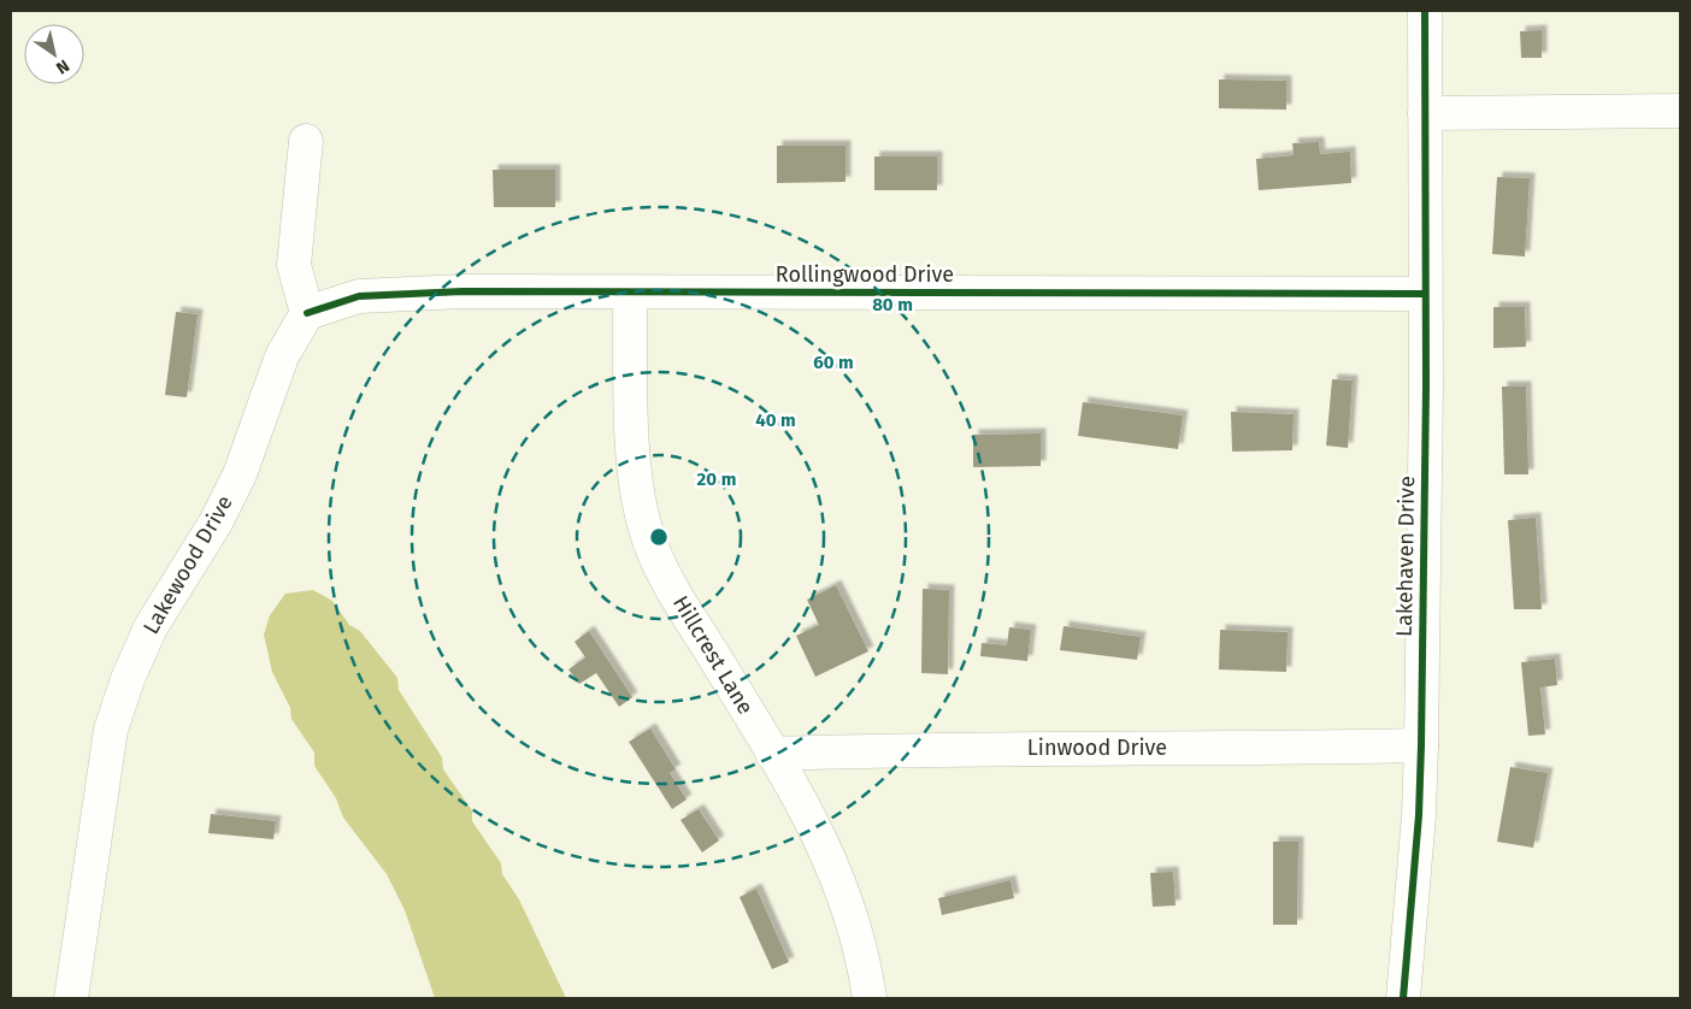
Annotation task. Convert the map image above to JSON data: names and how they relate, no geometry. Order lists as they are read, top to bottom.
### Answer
{
  "streets": {
    "street": [
      "Rollingwood Drive",
      "Lakehaven Drive",
      "Lakewood Drive",
      "Hillcrest Lane",
      "Linwood Drive"
    ]
  },
  "crossings": [
    ["Rollingwood Drive", "Lakehaven Drive"],
    ["Rollingwood Drive", "Lakewood Drive"],
    ["Rollingwood Drive", "Hillcrest Lane"],
    ["Lakehaven Drive", "Linwood Drive"],
    ["Hillcrest Lane", "Linwood Drive"]
  ],
  "north": "bottom right",
  "rings": [
    "80 m",
    "60 m",
    "40 m",
    "20 m"
  ]
}
